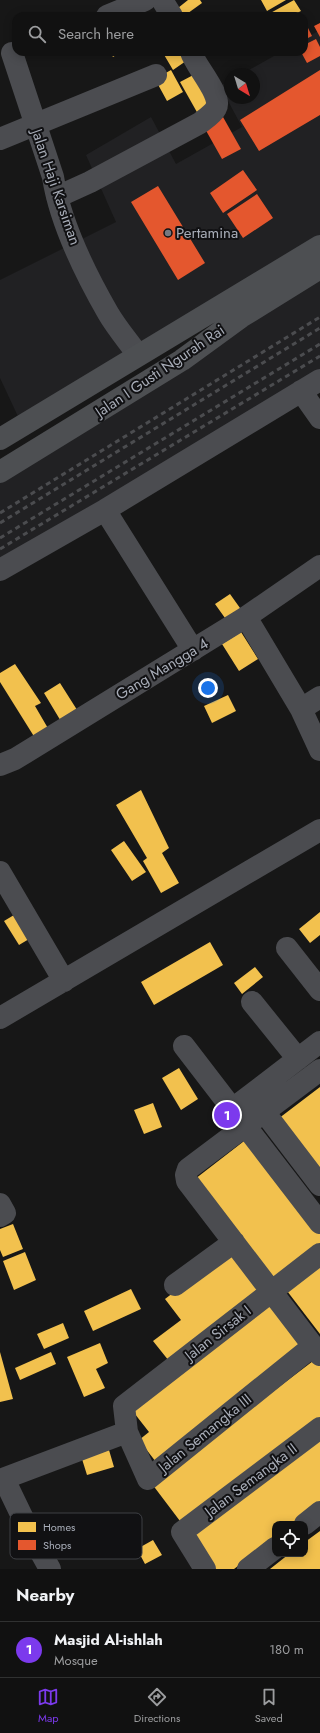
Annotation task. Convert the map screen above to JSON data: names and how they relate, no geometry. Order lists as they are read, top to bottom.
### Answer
{
  "streets": {
    "main road": ["Jalan I Gusti Ngurah Rai"],
    "street": [
      "Jalan Haji Karsiman",
      "Gang Mangga 4",
      "Jalan Sirsak I",
      "Jalan Semangka III",
      "Jalan Semangka II"
    ]
  },
  "crossings": [
    ["Jalan Haji Karsiman", "Jalan I Gusti Ngurah Rai"],
    ["Jalan Sirsak I", "Jalan Semangka III"]
  ],
  "places": ["Pertamina"],
  "legend": ["Homes", "Shops"],
  "north": "bottom right",
  "page": {
    "search": "Search here",
    "pins": "1",
    "heading": "Nearby",
    "list": [
      {
        "mark": "1",
        "name": "Masjid Al-ishlah",
        "note": "Mosque",
        "value": "180 m"
      }
    ],
    "nav": ["Map", "Directions", "Saved"]
  }
}
